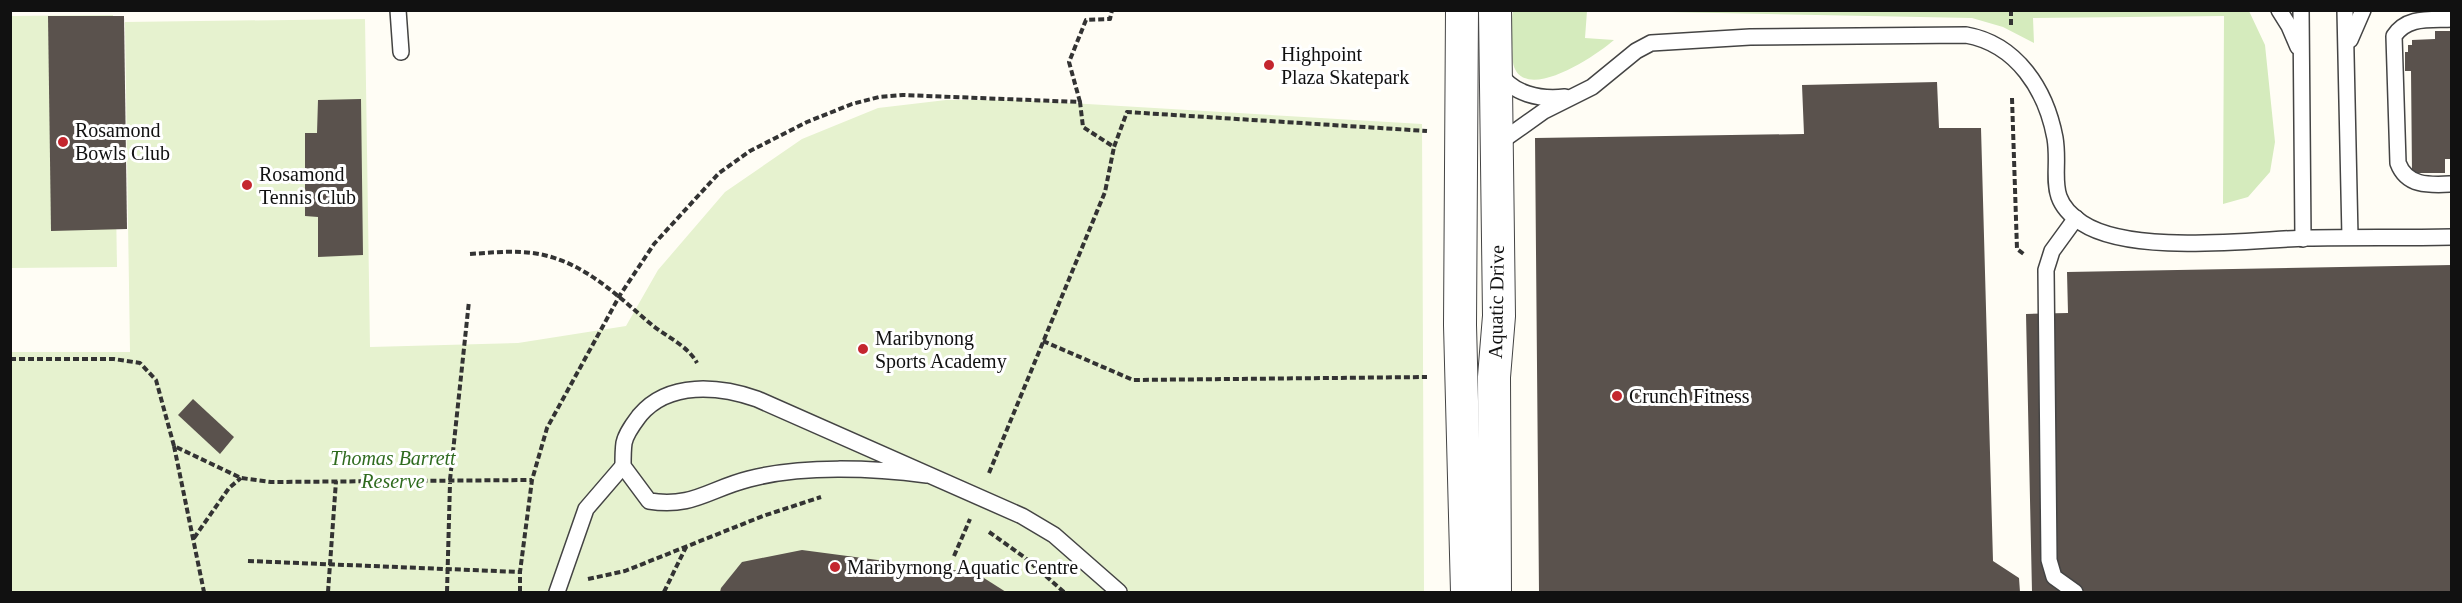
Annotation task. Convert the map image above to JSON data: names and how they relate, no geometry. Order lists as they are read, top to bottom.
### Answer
{
  "streets": {
    "street": ["Aquatic Drive"]
  },
  "parks": ["Thomas Barrett Reserve"],
  "places": [
    "Highpoint Plaza Skatepark",
    "Rosamond Bowls Club",
    "Rosamond Tennis Club",
    "Maribynong Sports Academy",
    "Crunch Fitness",
    "Maribyrnong Aquatic Centre"
  ]
}
